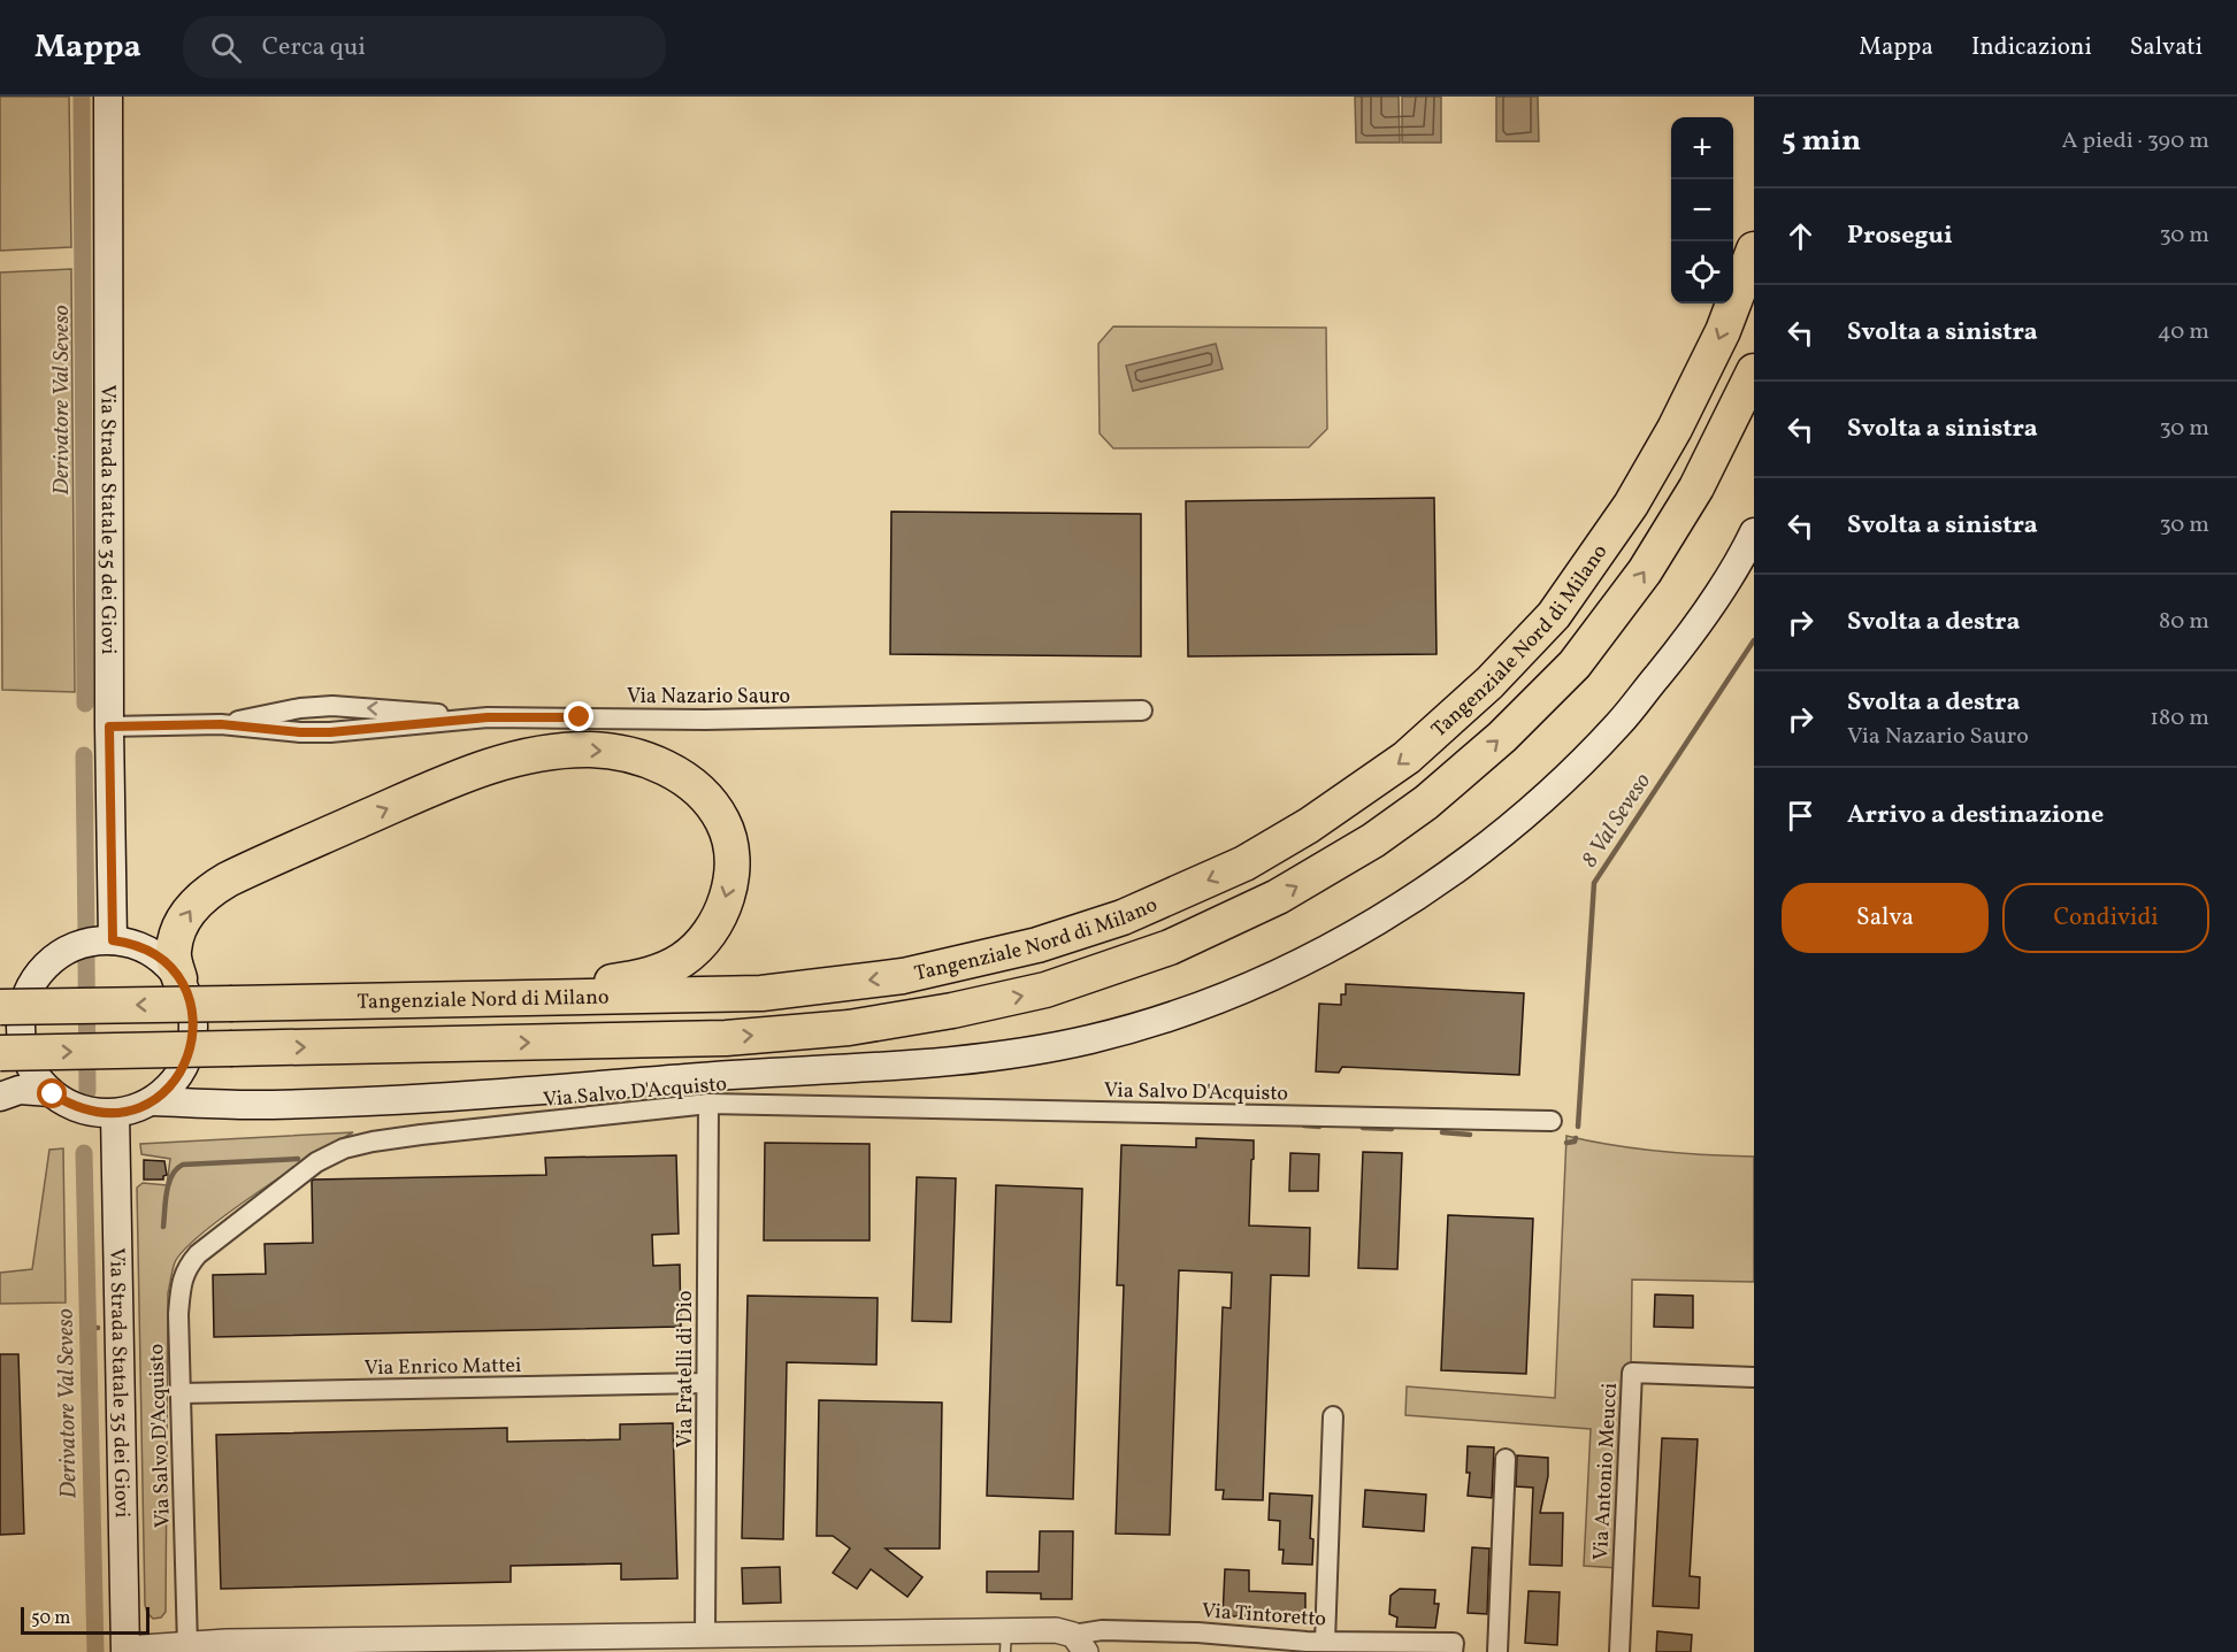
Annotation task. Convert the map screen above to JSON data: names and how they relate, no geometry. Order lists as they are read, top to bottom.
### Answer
{
  "streets": {
    "highway": ["Tangenziale Nord di Milano"],
    "main road": ["Via Strada Statale 35 dei Giovi"],
    "street": [
      "Via Nazario Sauro",
      "Via Salvo D'Acquisto",
      "Via Enrico Mattei",
      "Via Fratelli di Dio",
      "Via Antonio Meucci",
      "Via Tintoretto"
    ]
  },
  "crossings": [
    ["Via Strada Statale 35 dei Giovi", "Via Nazario Sauro"],
    ["Via Salvo D'Acquisto", "Via Enrico Mattei"],
    ["Via Salvo D'Acquisto", "Via Fratelli di Dio"],
    ["Via Enrico Mattei", "Via Fratelli di Dio"]
  ],
  "water": ["Derivatore Val Seveso", "8 Val Seveso"],
  "scale_bar": "50 m",
  "page": {
    "header": "Mappa",
    "search": "Cerca qui",
    "nav": ["Mappa", "Indicazioni", "Salvati"],
    "heading": ["5 min", "A piedi · 390 m"],
    "map_buttons": ["+", "−"],
    "list": [
      ["Prosegui", "30 m"],
      ["Svolta a sinistra", "40 m"],
      ["Svolta a sinistra", "30 m"],
      ["Svolta a sinistra", "30 m"],
      ["Svolta a destra", "80 m"],
      ["Svolta a destra", "Via Nazario Sauro", "180 m"],
      "Arrivo a destinazione"
    ],
    "buttons": ["Salva", "Condividi"],
    "scale": "50 m"
  }
}
